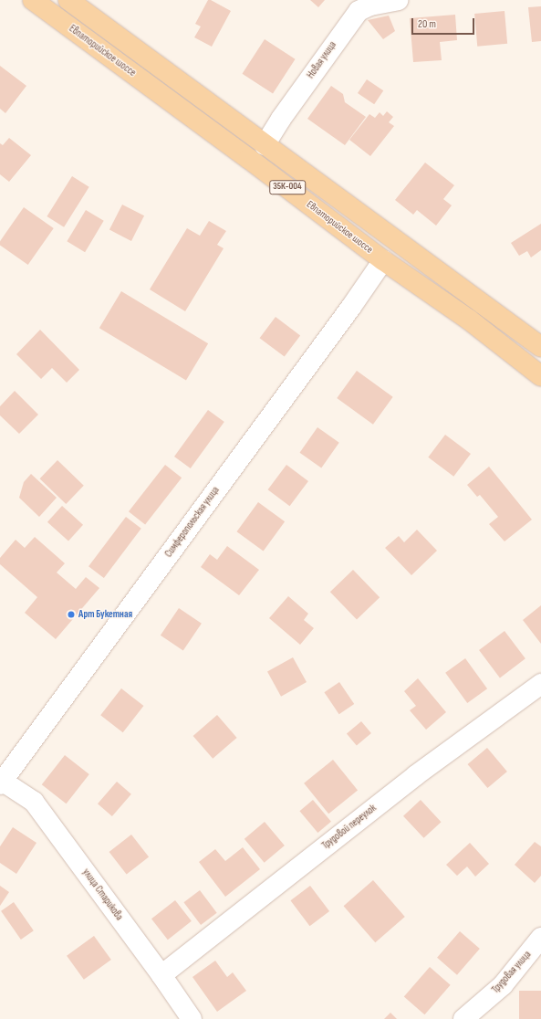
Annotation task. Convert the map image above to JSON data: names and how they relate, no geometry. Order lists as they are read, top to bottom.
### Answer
{
  "streets": {
    "main road": ["Евпаторийское шоссе", "35К-004"],
    "street": [
      "Новая улица",
      "Симферопольская улица",
      "Трудовой переулок",
      "улица Старикова",
      "Трудовая улица"
    ]
  },
  "crossings": [
    ["Евпаторийское шоссе", "Новая улица"],
    ["Евпаторийское шоссе", "Симферопольская улица"],
    ["Симферопольская улица", "улица Старикова"],
    ["Трудовой переулок", "улица Старикова"]
  ],
  "places": ["Арт Букетная"],
  "scale_bar": "20 m"
}
